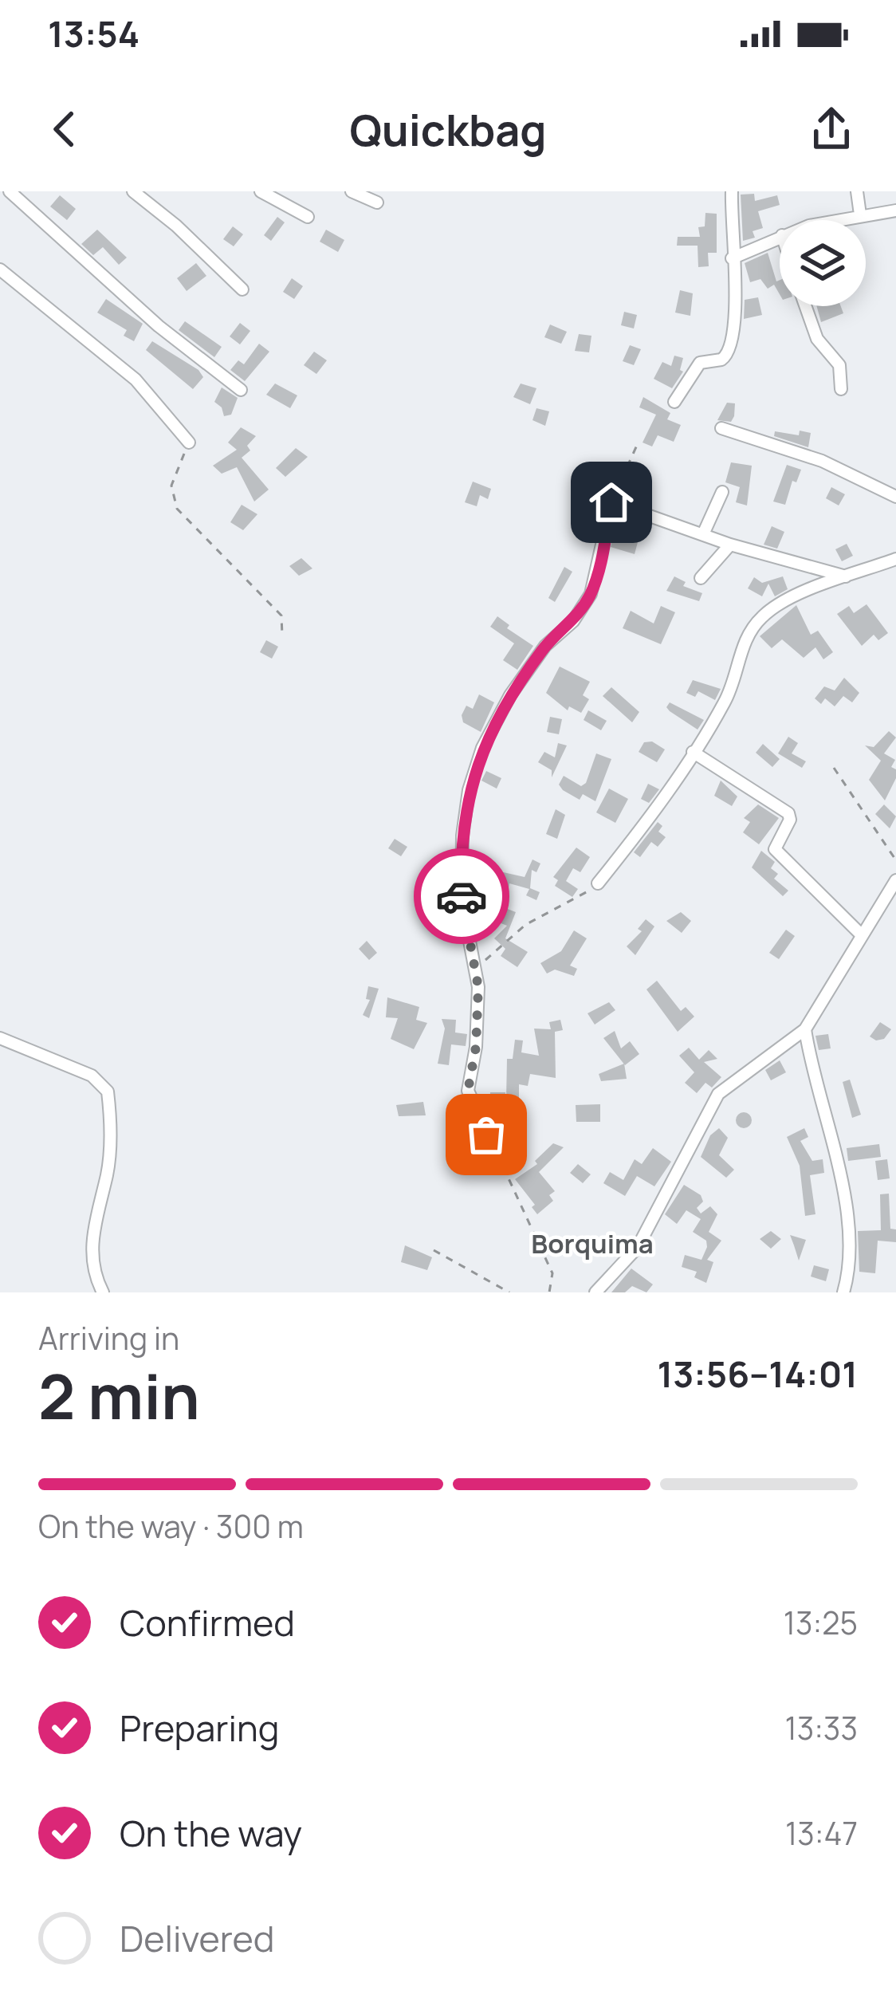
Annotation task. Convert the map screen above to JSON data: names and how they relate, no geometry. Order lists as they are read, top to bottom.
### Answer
{
  "districts": ["Borquima"],
  "page": {
    "status": "13:54",
    "header": "Quickbag",
    "heading": ["2 min", "Arriving in", "13:56–14:01"],
    "bar": "On the way · 300 m",
    "list": [
      ["Confirmed", "13:25"],
      ["Preparing", "13:33"],
      ["On the way", "13:47"],
      "Delivered"
    ]
  }
}
